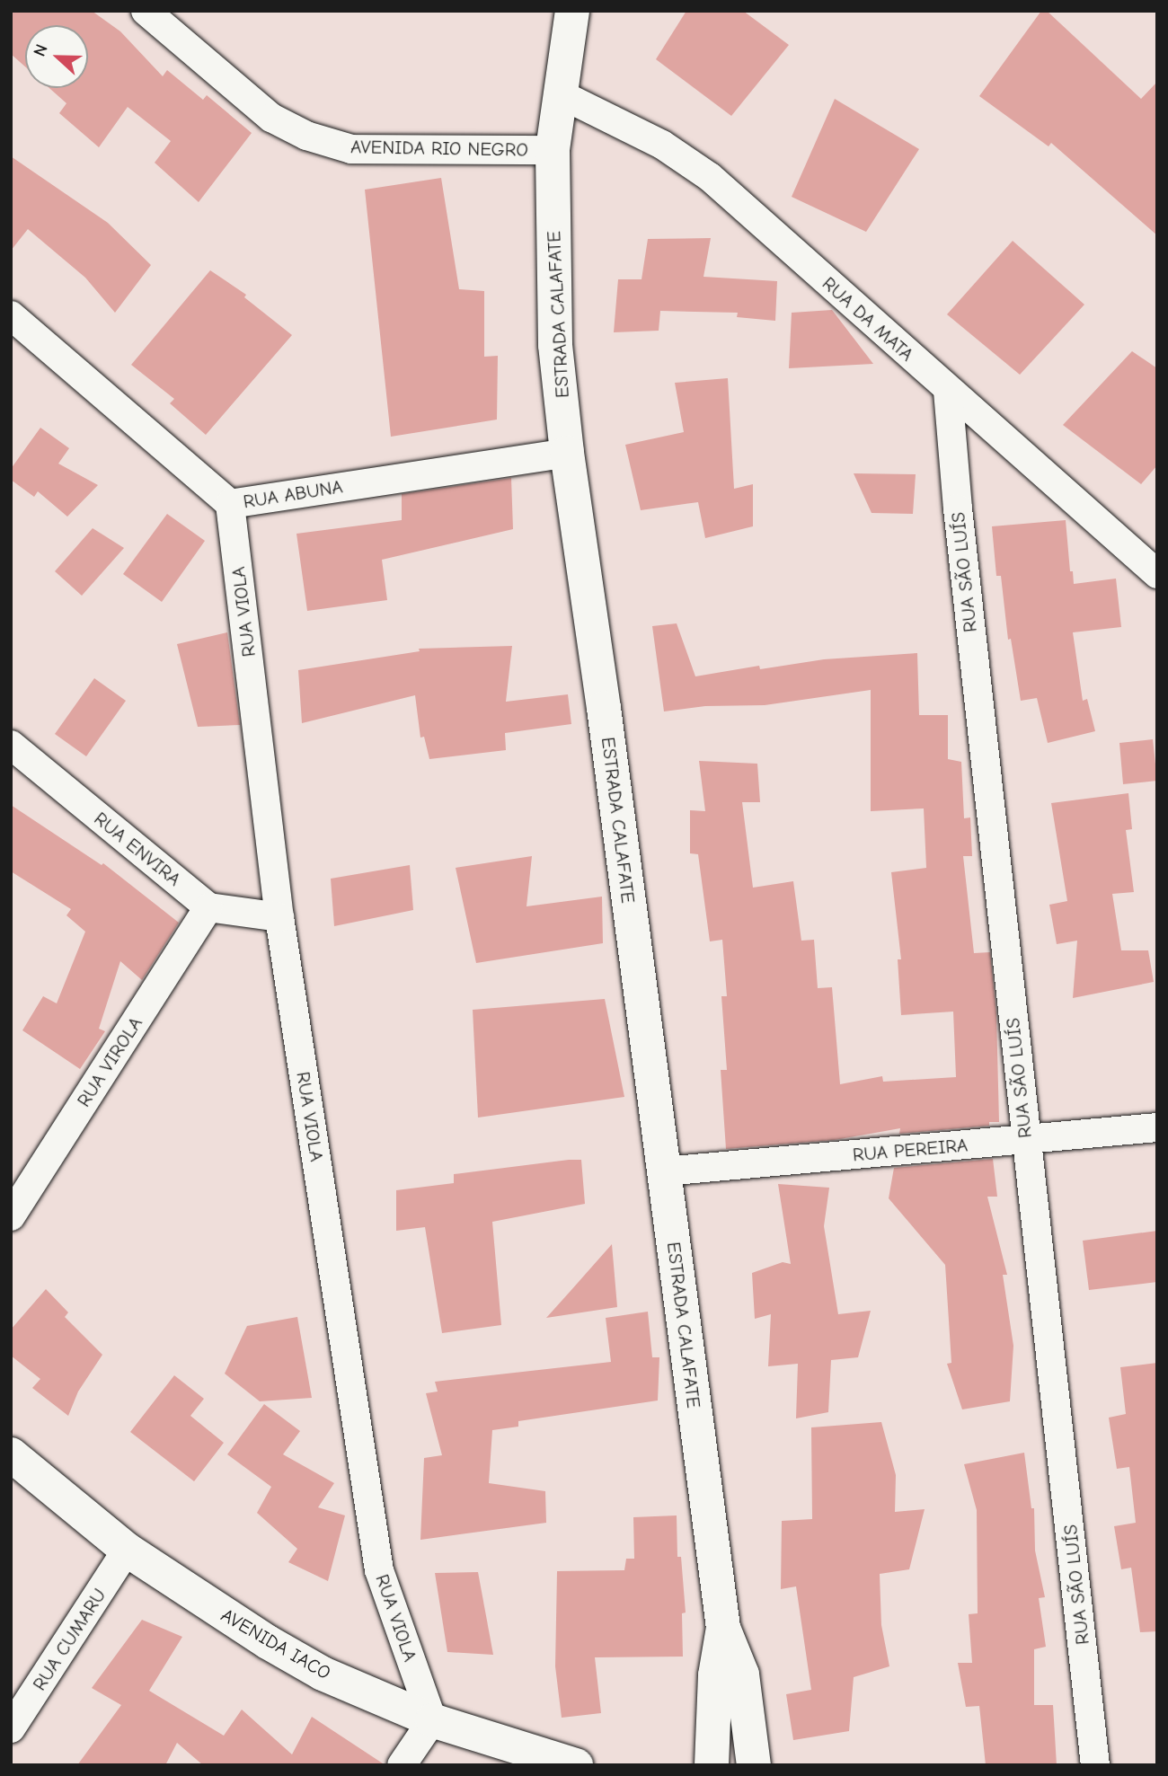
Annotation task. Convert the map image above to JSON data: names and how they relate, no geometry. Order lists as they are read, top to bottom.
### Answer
{
  "streets": {
    "street": [
      "AVENIDA RIO NEGRO",
      "ESTRADA CALAFATE",
      "RUA DA MATA",
      "RUA ABUNA",
      "RUA SÃO LUÍS",
      "RUA VIOLA",
      "RUA ENVIRA",
      "RUA VIROLA",
      "RUA PEREIRA",
      "RUA CUMARU",
      "AVENIDA IACO"
    ]
  },
  "crossings": [
    ["AVENIDA RIO NEGRO", "ESTRADA CALAFATE"],
    ["ESTRADA CALAFATE", "RUA DA MATA"],
    ["ESTRADA CALAFATE", "RUA ABUNA"],
    ["ESTRADA CALAFATE", "RUA PEREIRA"],
    ["RUA DA MATA", "RUA SÃO LUÍS"],
    ["RUA ABUNA", "RUA VIOLA"],
    ["RUA SÃO LUÍS", "RUA PEREIRA"],
    ["RUA VIOLA", "AVENIDA IACO"],
    ["RUA ENVIRA", "RUA VIROLA"],
    ["RUA CUMARU", "AVENIDA IACO"]
  ],
  "north": "left"
}
